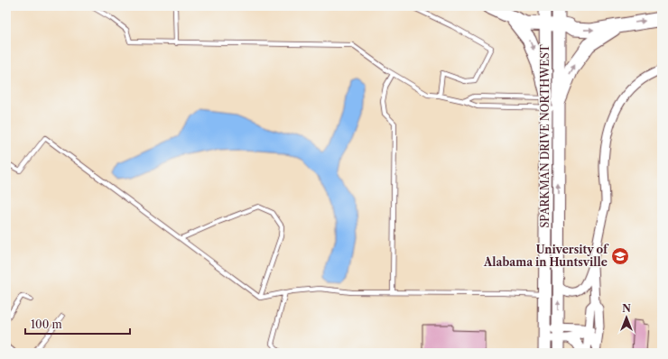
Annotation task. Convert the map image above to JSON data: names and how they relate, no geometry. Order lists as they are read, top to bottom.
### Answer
{
  "streets": {
    "main road": ["SPARKMAN DRIVE NORTHWEST"]
  },
  "places": {
    "school or university": ["University of Alabama in Huntsville"]
  },
  "scale_bar": "100 m",
  "north": "top"
}
